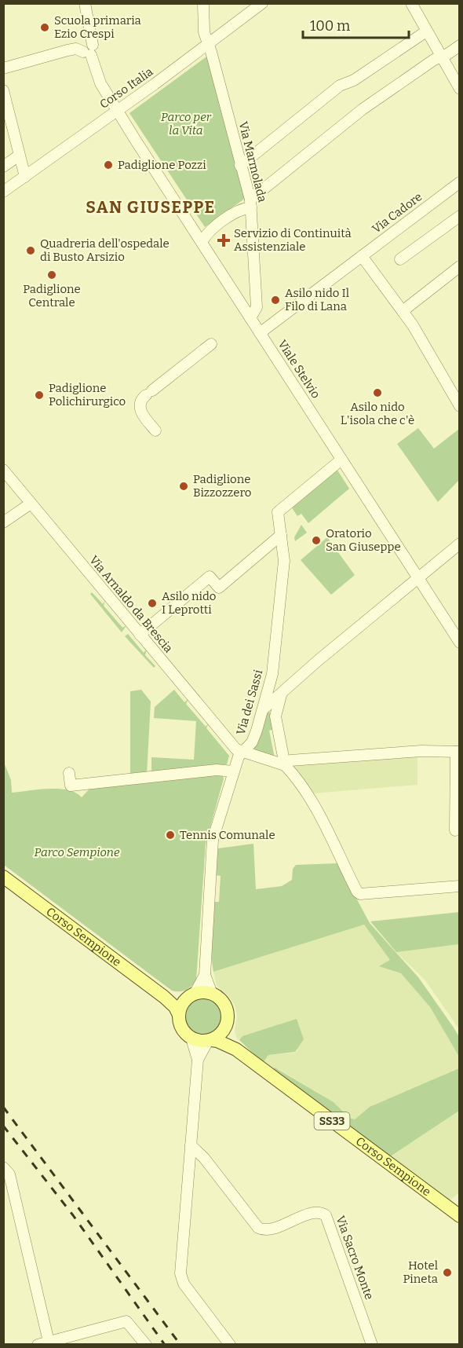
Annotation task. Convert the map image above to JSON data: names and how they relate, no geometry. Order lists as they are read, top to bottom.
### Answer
{
  "streets": {
    "main road": ["Corso Sempione", "SS33"],
    "street": [
      "Corso Italia",
      "Via Marmolada",
      "Via Cadore",
      "Viale Stelvio",
      "Via Arnaldo da Brescia",
      "Via dei Sassi",
      "Via Sacro Monte"
    ]
  },
  "crossings": [
    ["Corso Italia", "Via Marmolada"],
    ["Corso Italia", "Viale Stelvio"],
    ["Via Marmolada", "Viale Stelvio"],
    ["Via Cadore", "Viale Stelvio"],
    ["Viale Stelvio", "Via dei Sassi"],
    ["Via Arnaldo da Brescia", "Via dei Sassi"],
    ["Via dei Sassi", "Corso Sempione"],
    ["Via dei Sassi", "SS33"],
    ["Corso Sempione", "SS33"]
  ],
  "districts": ["SAN GIUSEPPE"],
  "parks": ["Parco per la Vita", "Parco Sempione"],
  "places": {
    "other": [
      "Scuola primaria Ezio Crespi",
      "Padiglione Pozzi",
      "Quadreria dell'ospedale di Busto Arsizio",
      "Padiglione Centrale",
      "Asilo nido Il Filo di Lana",
      "Asilo nido L'isola che c'è",
      "Padiglione Polichirurgico",
      "Padiglione Bizzozzero",
      "Oratorio San Giuseppe",
      "Asilo nido I Leprotti",
      "Tennis Comunale",
      "Hotel Pineta"
    ],
    "health": ["Servizio di Continuità Assistenziale"]
  },
  "scale_bar": "100 m"
}
